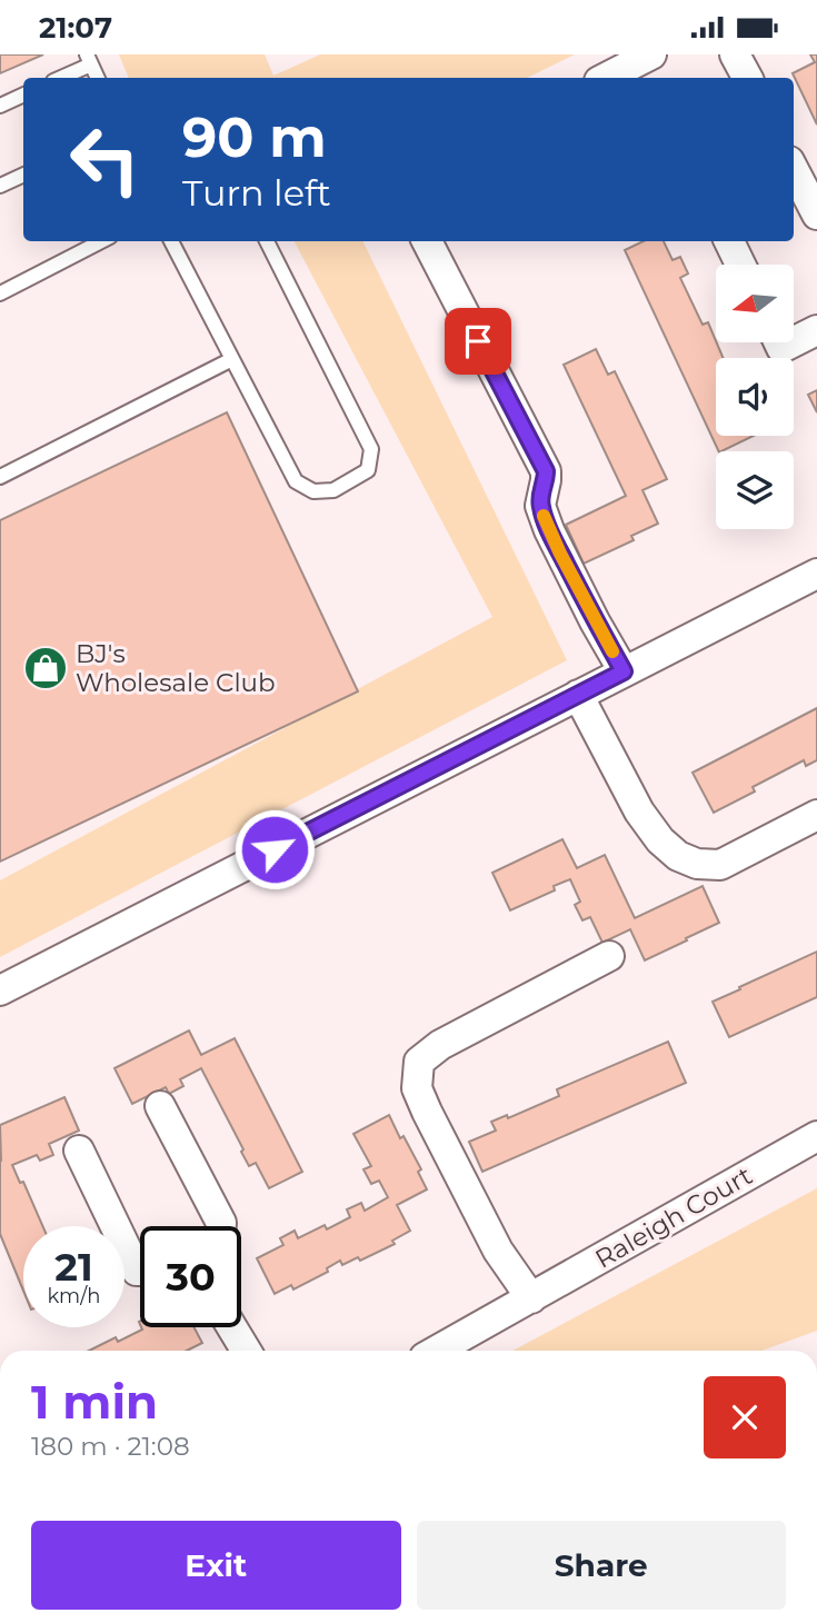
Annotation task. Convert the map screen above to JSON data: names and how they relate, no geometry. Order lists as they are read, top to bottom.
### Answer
{
  "streets": {
    "street": ["Raleigh Court"]
  },
  "places": {
    "shop": ["BJ's Wholesale Club"]
  },
  "north": "left",
  "page": {
    "status": "21:07",
    "turn": ["90 m", "Turn left"],
    "speed": "21 km/h",
    "limit": "30",
    "heading": ["1 min", "180 m · 21:08"],
    "buttons": ["Exit", "Share"]
  }
}
